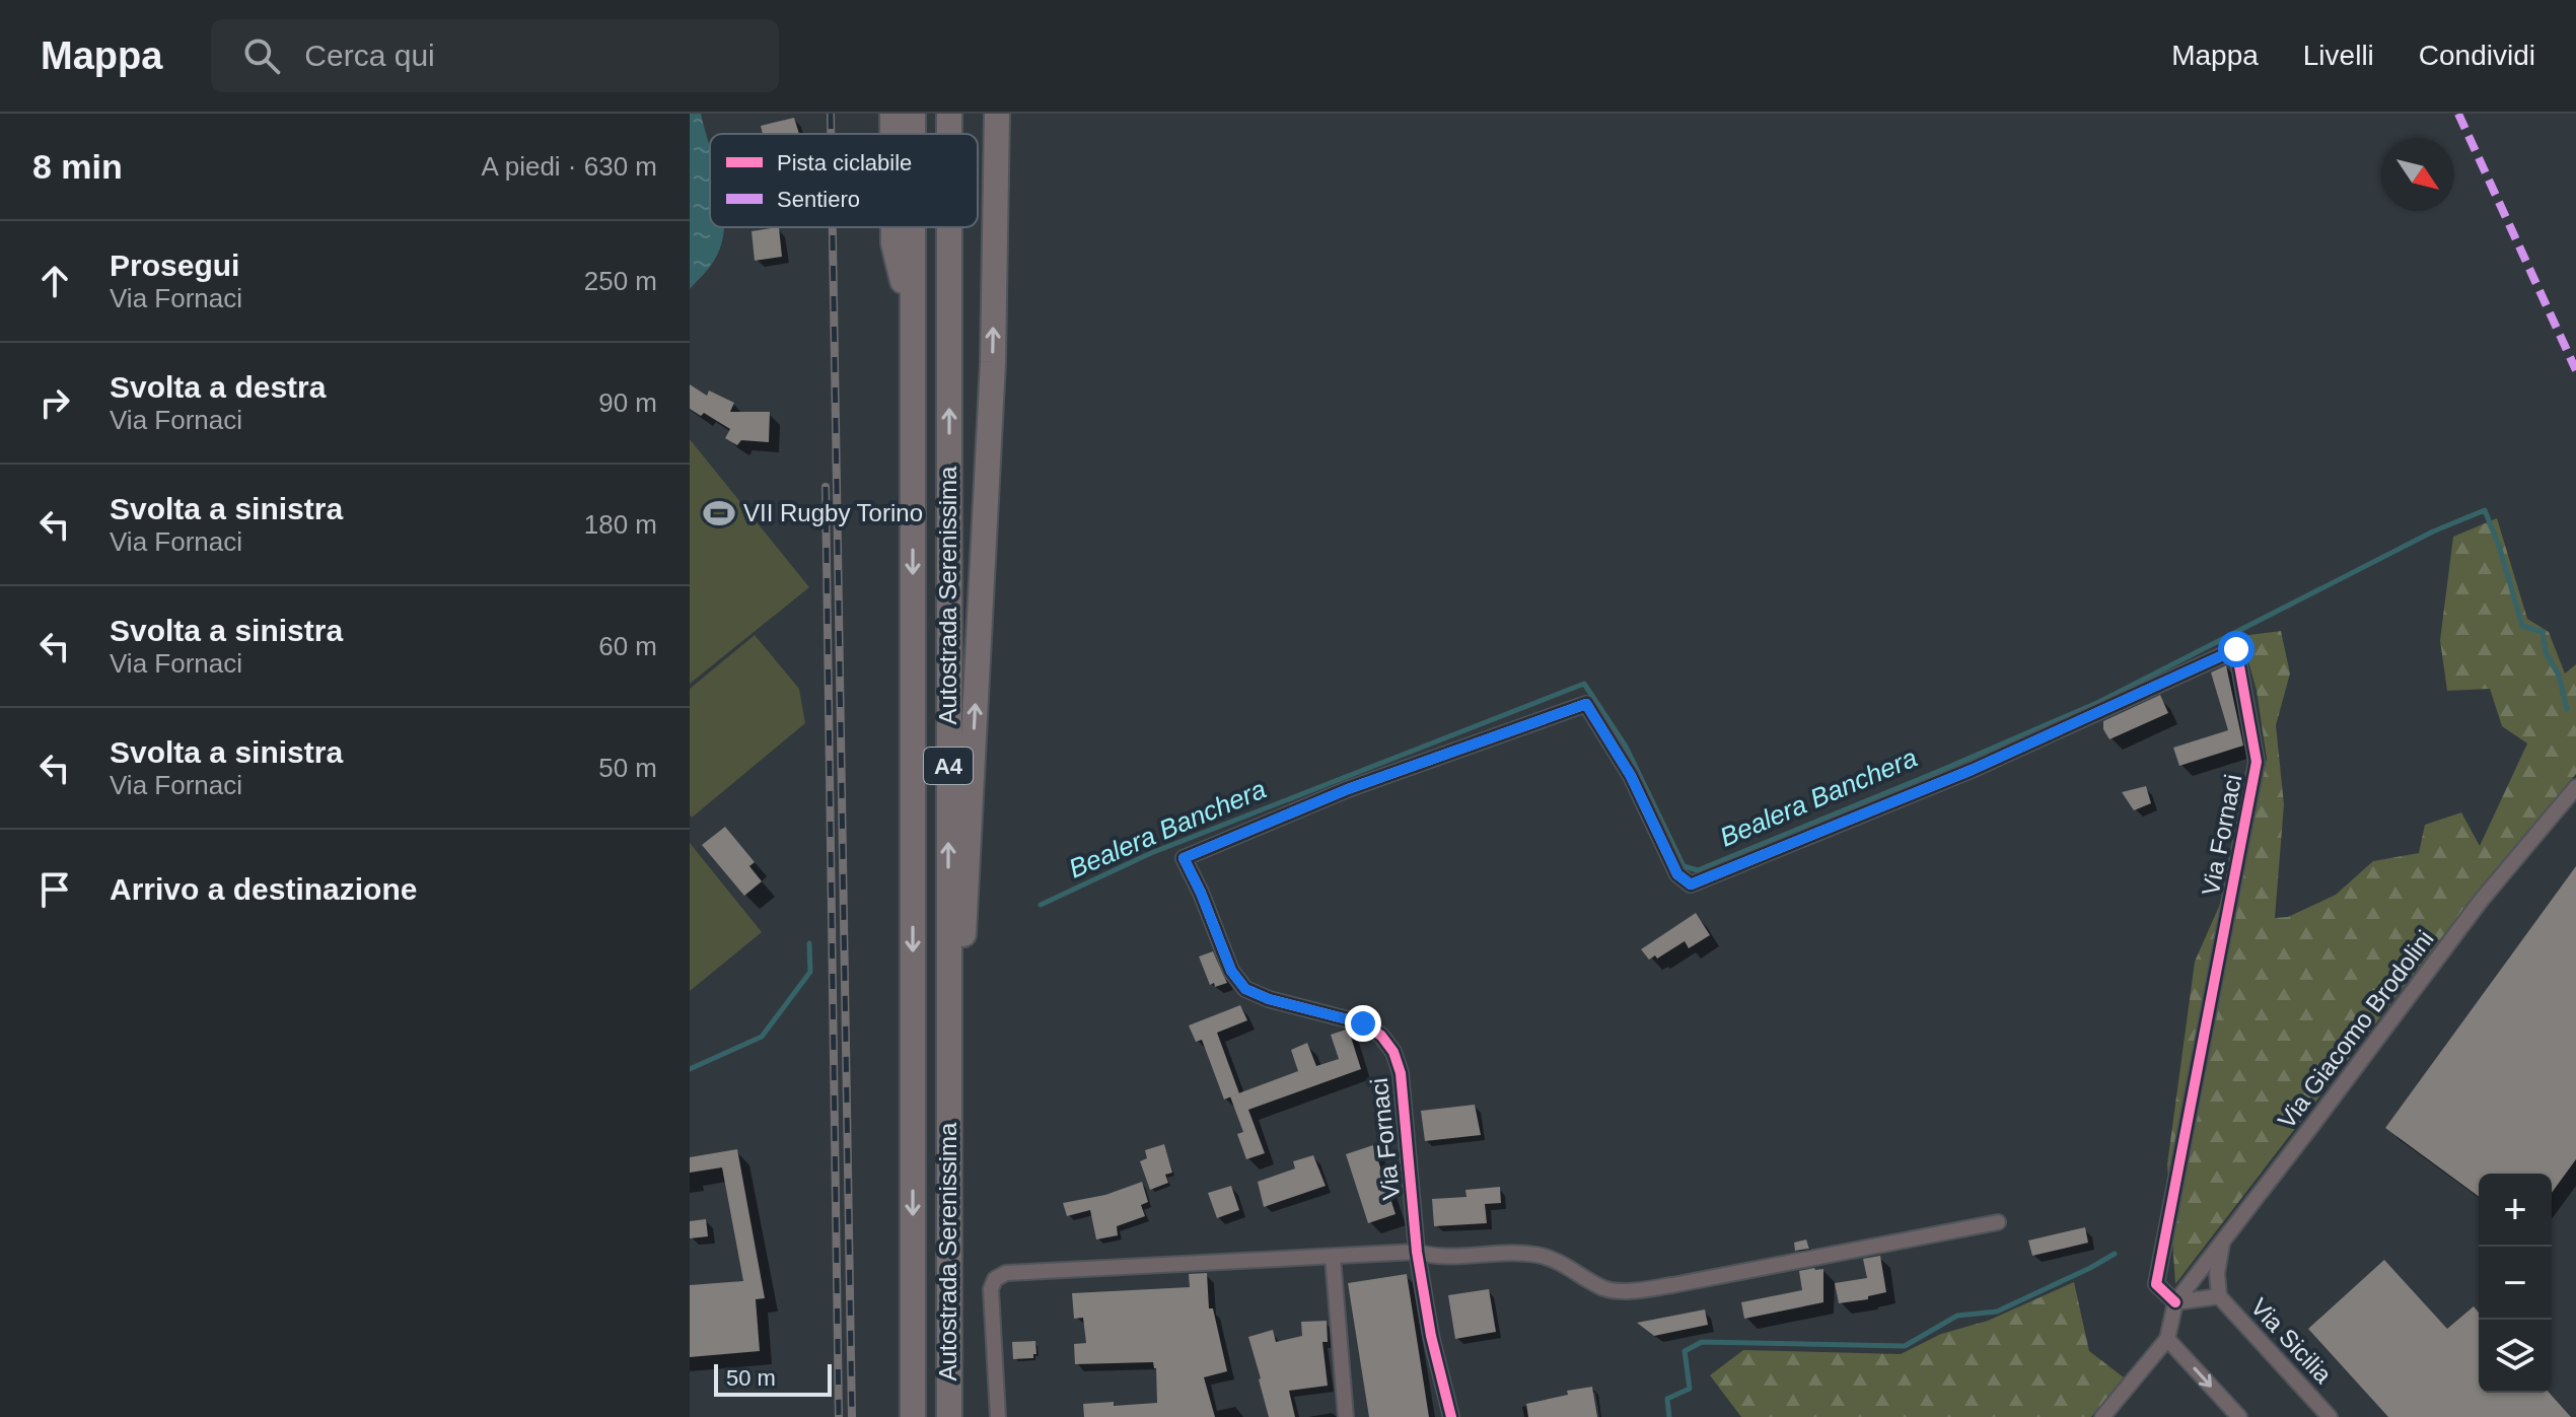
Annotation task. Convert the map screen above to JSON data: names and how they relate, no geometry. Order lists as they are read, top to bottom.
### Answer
{
  "streets": {
    "highway": ["Autostrada Serenissima", "A4"],
    "street": ["Via Fornaci", "Via Giacomo Brodolini", "Via Sicilia"]
  },
  "crossings": [
    ["Via Fornaci", "Via Giacomo Brodolini"]
  ],
  "water": ["Bealera Banchera"],
  "places": {
    "sports": ["VII Rugby Torino"]
  },
  "legend": ["Pista ciclabile", "Sentiero"],
  "scale_bar": "50 m",
  "north": "bottom right",
  "page": {
    "header": "Mappa",
    "search": "Cerca qui",
    "nav": ["Mappa", "Livelli", "Condividi"],
    "heading": ["8 min", "A piedi · 630 m"],
    "list": [
      ["Prosegui", "Via Fornaci", "250 m"],
      ["Svolta a destra", "Via Fornaci", "90 m"],
      ["Svolta a sinistra", "Via Fornaci", "180 m"],
      ["Svolta a sinistra", "Via Fornaci", "60 m"],
      ["Svolta a sinistra", "Via Fornaci", "50 m"],
      "Arrivo a destinazione"
    ],
    "map_buttons": ["+", "−"],
    "scale": "50 m"
  }
}
